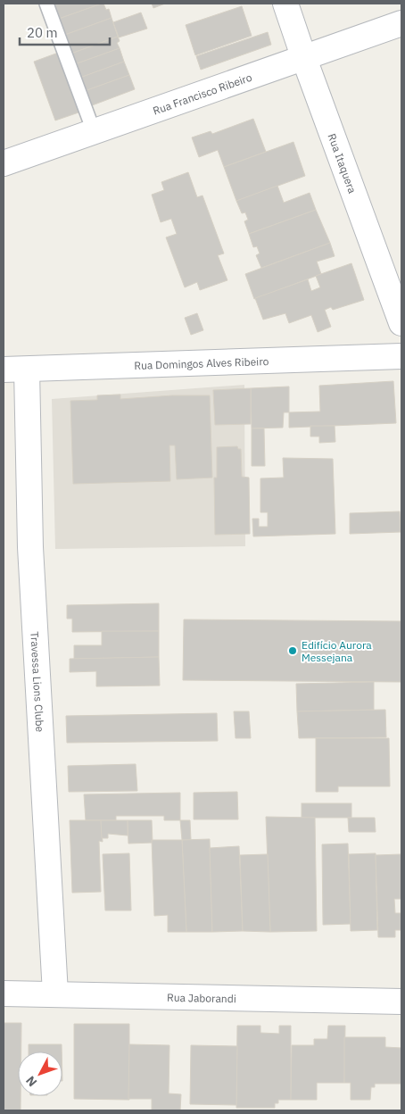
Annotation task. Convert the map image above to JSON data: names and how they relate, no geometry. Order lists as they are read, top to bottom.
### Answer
{
  "streets": {
    "street": [
      "Rua Francisco Ribeiro",
      "Rua Itaquera",
      "Rua Domingos Alves Ribeiro",
      "Travessa Lions Clube",
      "Rua Jaborandi"
    ]
  },
  "crossings": [
    ["Rua Francisco Ribeiro", "Rua Itaquera"],
    ["Rua Domingos Alves Ribeiro", "Travessa Lions Clube"],
    ["Travessa Lions Clube", "Rua Jaborandi"]
  ],
  "places": ["Edifício Aurora Messejana"],
  "scale_bar": "20 m",
  "north": "bottom left"
}
